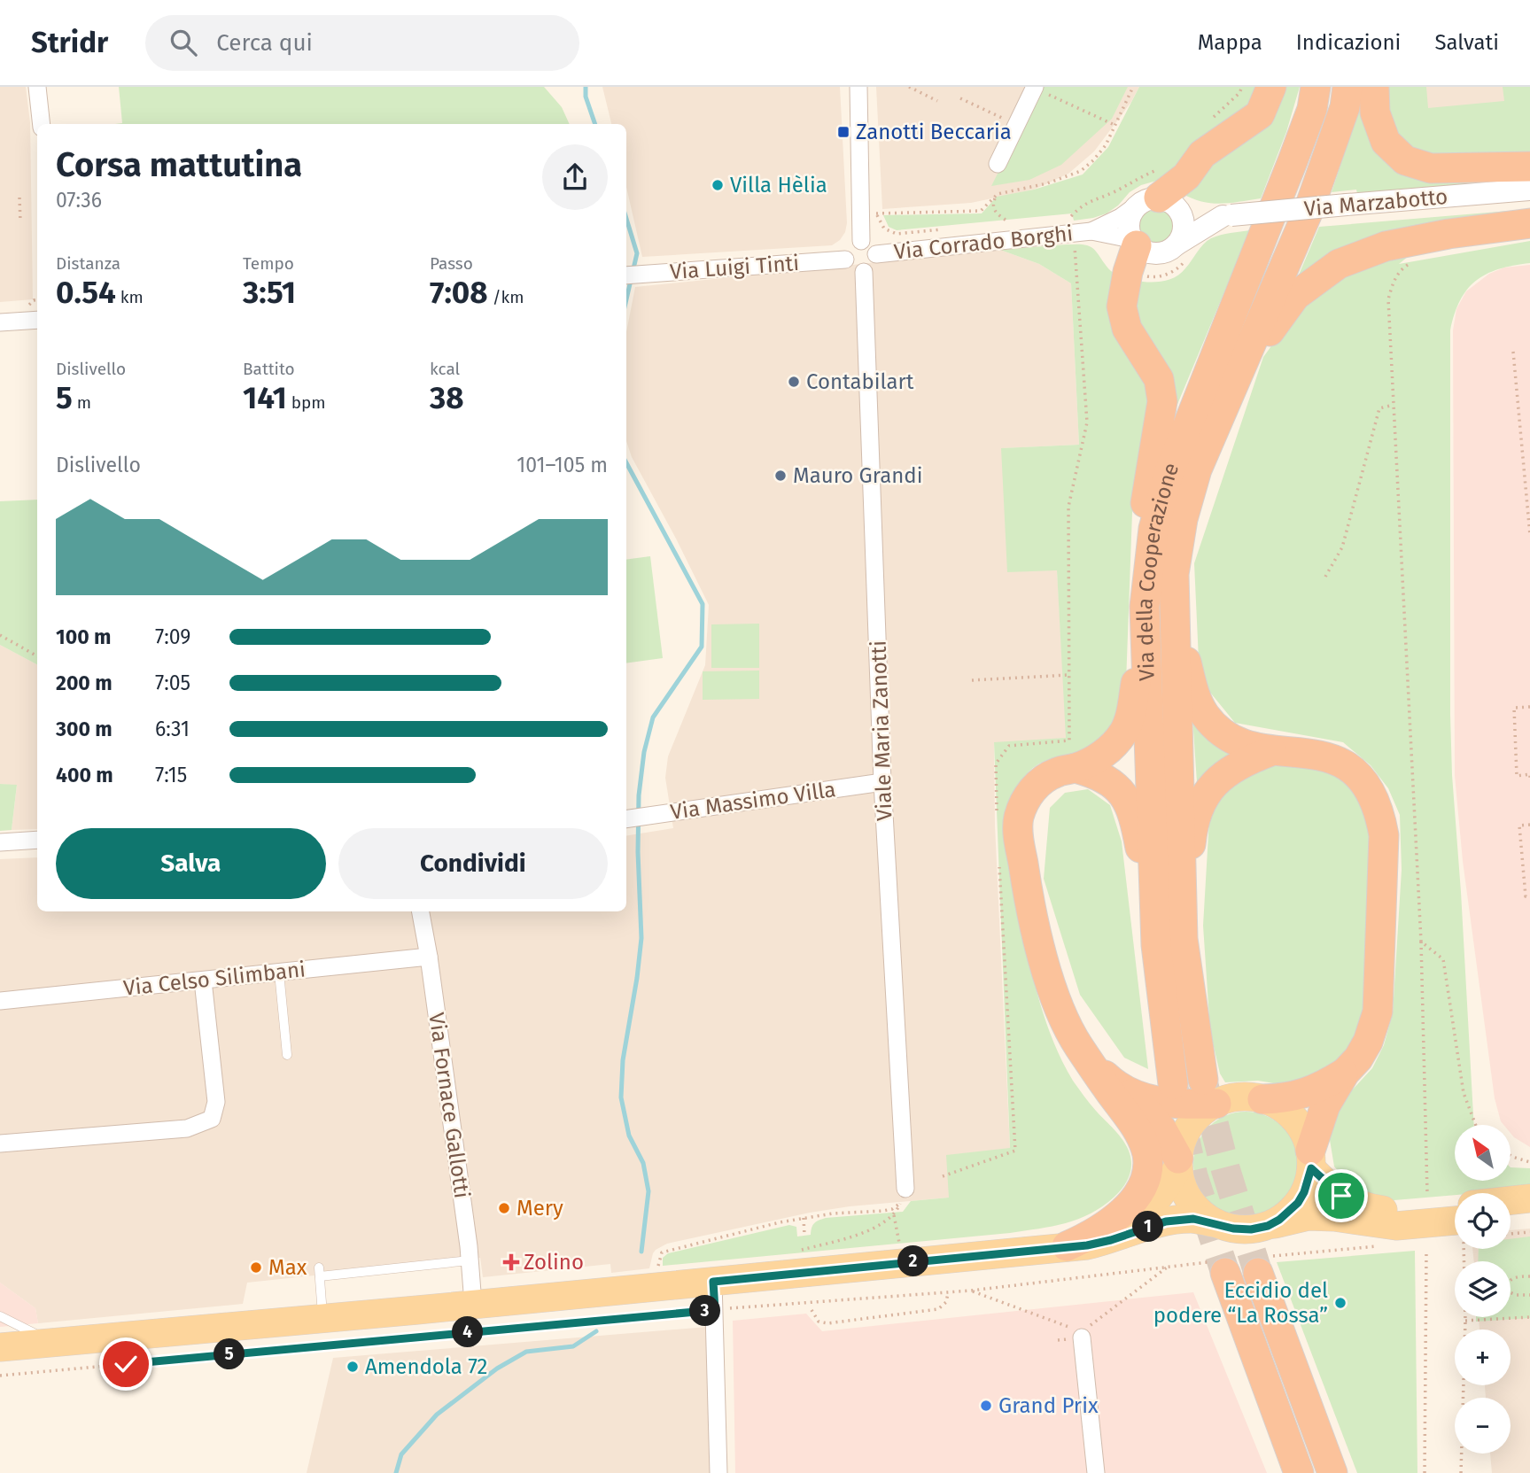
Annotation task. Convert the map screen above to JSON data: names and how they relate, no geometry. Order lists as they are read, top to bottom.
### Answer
{
  "streets": {
    "highway": ["Via della Cooperazione"],
    "street": [
      "Via Marzabotto",
      "Via Corrado Borghi",
      "Via Luigi Tinti",
      "Viale Maria Zanotti",
      "Via Massimo Villa",
      "Via Celso Silimbani",
      "Via Fornace Gallotti"
    ]
  },
  "crossings": [
    ["Via Marzabotto", "Via Corrado Borghi"],
    ["Via Corrado Borghi", "Via Luigi Tinti"],
    ["Via Corrado Borghi", "Viale Maria Zanotti"],
    ["Via Luigi Tinti", "Viale Maria Zanotti"],
    ["Viale Maria Zanotti", "Via Massimo Villa"],
    ["Via Celso Silimbani", "Via Fornace Gallotti"]
  ],
  "places": {
    "transit": ["Zanotti Beccaria"],
    "other": [
      "Villa Hèlia",
      "Contabilart",
      "Mauro Grandi",
      "Mery",
      "Max",
      "Eccidio del podere “La Rossa”",
      "Amendola 72",
      "Grand Prix"
    ],
    "health": ["Zolino"]
  },
  "north": "top left",
  "page": {
    "header": "Stridr",
    "search": "Cerca qui",
    "nav": ["Mappa", "Indicazioni", "Salvati"],
    "heading": ["Corsa mattutina", "07:36"],
    "stats": [
      ["Distanza", "0.54 km"],
      ["Tempo", "3:51"],
      ["Passo", "7:08 /km"],
      ["Dislivello", "5 m"],
      ["Battito", "141 bpm"],
      ["kcal", "38"]
    ],
    "chart": ["Dislivello", "101–105 m"],
    "list": [
      {
        "name": "100 m",
        "note": "7:09"
      },
      {
        "name": "200 m",
        "note": "7:05"
      },
      {
        "name": "300 m",
        "note": "6:31"
      },
      {
        "name": "400 m",
        "note": "7:15"
      }
    ],
    "buttons": ["Salva", "Condividi"],
    "map_buttons": ["+", "−"],
    "pins": [
      "1",
      "2",
      "3",
      "4",
      "5"
    ]
  }
}
